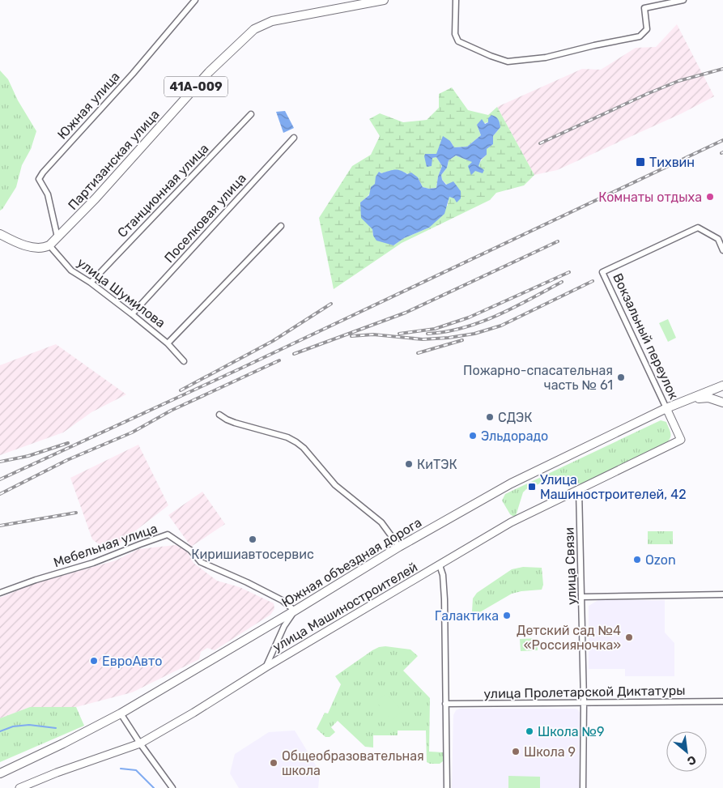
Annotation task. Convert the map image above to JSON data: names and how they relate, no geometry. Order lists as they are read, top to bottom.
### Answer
{
  "streets": {
    "main road": ["41А-009", "Партизанская улица", "Южная объездная дорога"],
    "street": [
      "Южная улица",
      "Станционная улица",
      "Поселковая улица",
      "улица Шумилова",
      "Вокзальный переулок",
      "Мебельная улица",
      "улица Связи",
      "улица Машиностроителей",
      "улица Пролетарской Диктатуры"
    ]
  },
  "crossings": [
    ["Южная улица", "Партизанская улица"],
    ["Партизанская улица", "улица Шумилова"],
    ["Станционная улица", "улица Шумилова"],
    ["Поселковая улица", "улица Шумилова"],
    ["Вокзальный переулок", "Южная объездная дорога"],
    ["Вокзальный переулок", "улица Машиностроителей"],
    ["Мебельная улица", "Южная объездная дорога"],
    ["улица Связи", "улица Машиностроителей"],
    ["улица Связи", "улица Пролетарской Диктатуры"]
  ],
  "places": {
    "transit": ["Тихвин", "Улица Машиностроителей, 42"],
    "other": [
      "Комнаты отдыха",
      "Пожарно-спасательная часть № 61",
      "СДЭК",
      "Эльдорадо",
      "КиТЭК",
      "Киришиавтосервис",
      "Ozon",
      "Галактика",
      "Детский сад №4 «Россияночка»",
      "ЕвроАвто",
      "Школа №9",
      "Школа 9",
      "Общеобразовательная школа"
    ]
  },
  "north": "bottom right"
}
